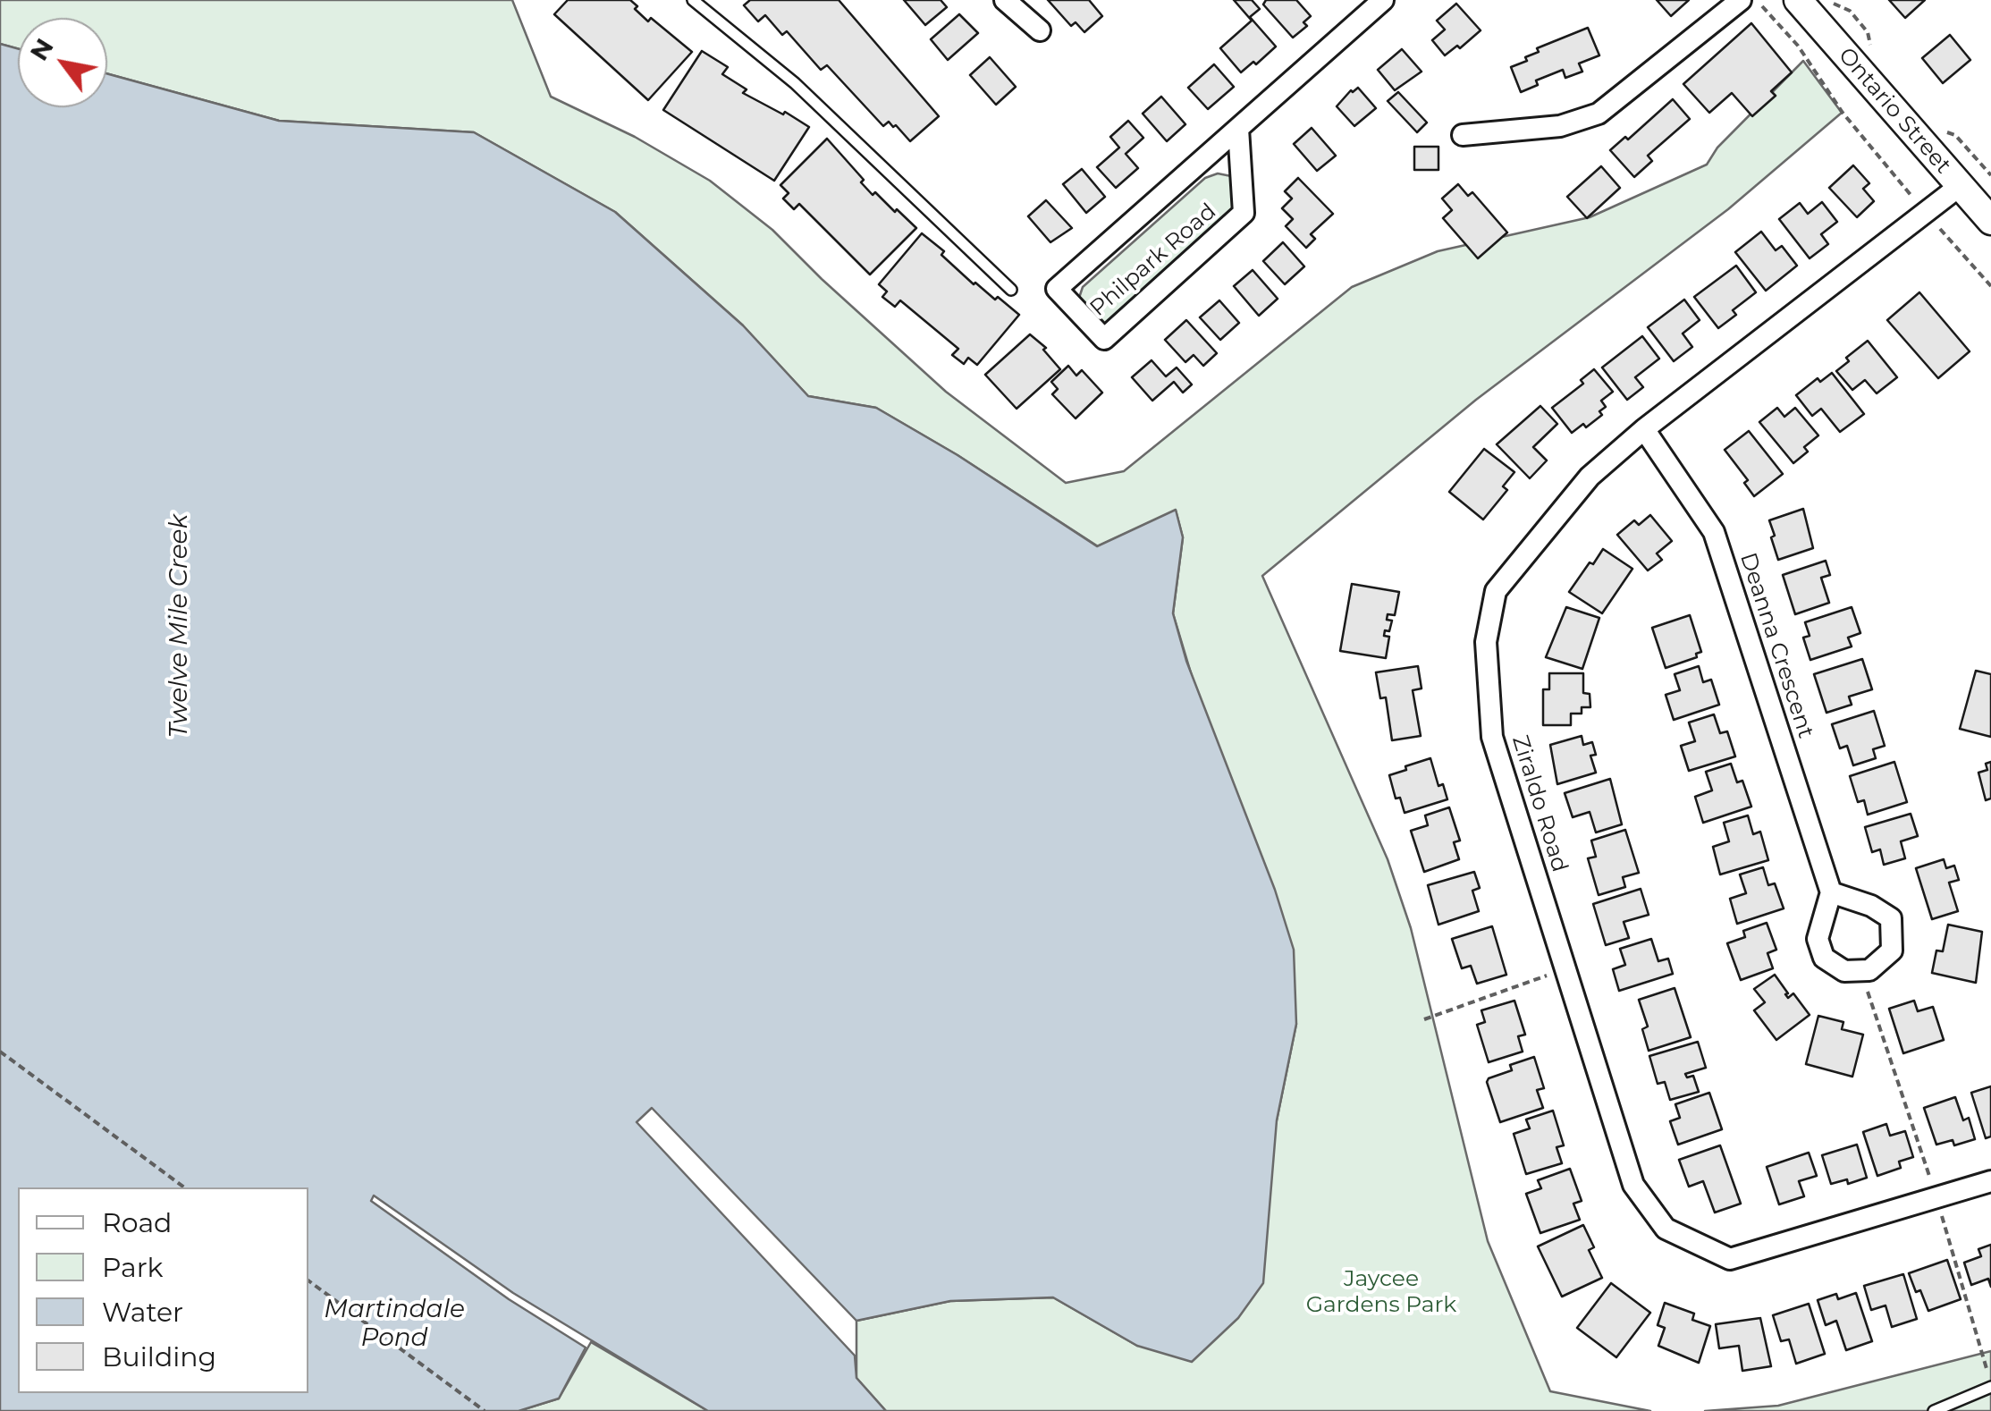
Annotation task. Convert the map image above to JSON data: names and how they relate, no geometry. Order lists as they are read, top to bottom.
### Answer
{
  "streets": {
    "main road": ["Ontario Street"],
    "street": ["Philpark Road", "Deanna Crescent", "Ziraldo Road"]
  },
  "crossings": [
    ["Ontario Street", "Ziraldo Road"],
    ["Deanna Crescent", "Ziraldo Road"]
  ],
  "water": ["Twelve Mile Creek", "Martindale Pond"],
  "parks": ["Jaycee Gardens Park"],
  "legend": [
    "Road",
    "Park",
    "Water",
    "Building"
  ],
  "north": "top left"
}
